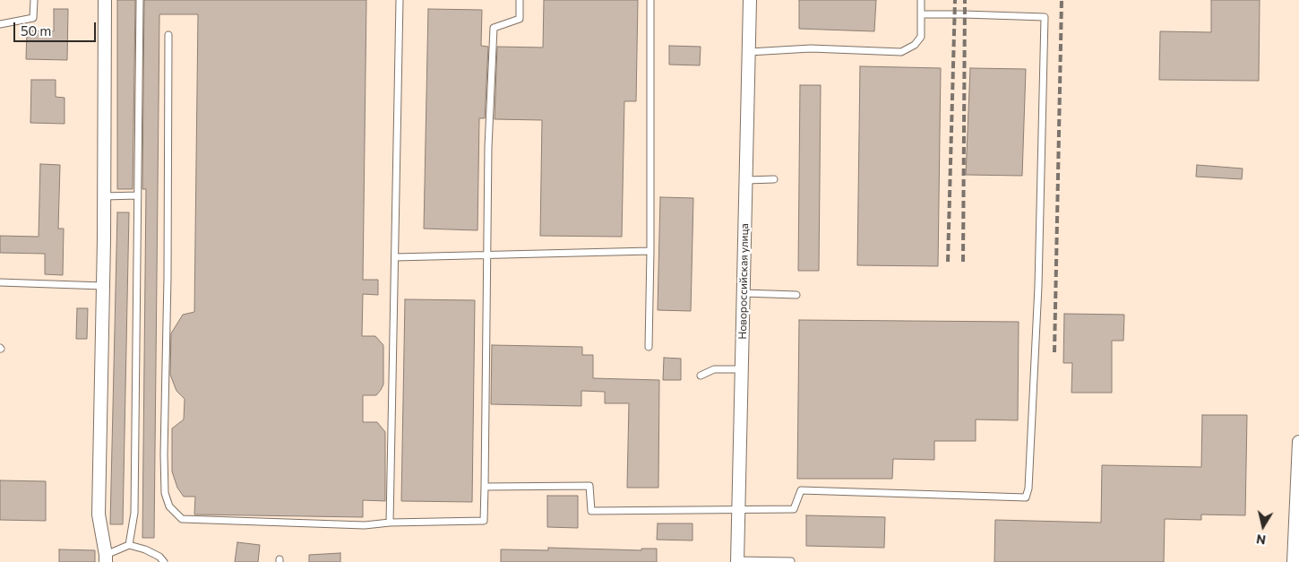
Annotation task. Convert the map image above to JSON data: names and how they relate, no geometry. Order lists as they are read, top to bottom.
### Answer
{
  "streets": {
    "street": ["Новороссийская улица"]
  },
  "scale_bar": "50 m",
  "north": "bottom"
}
